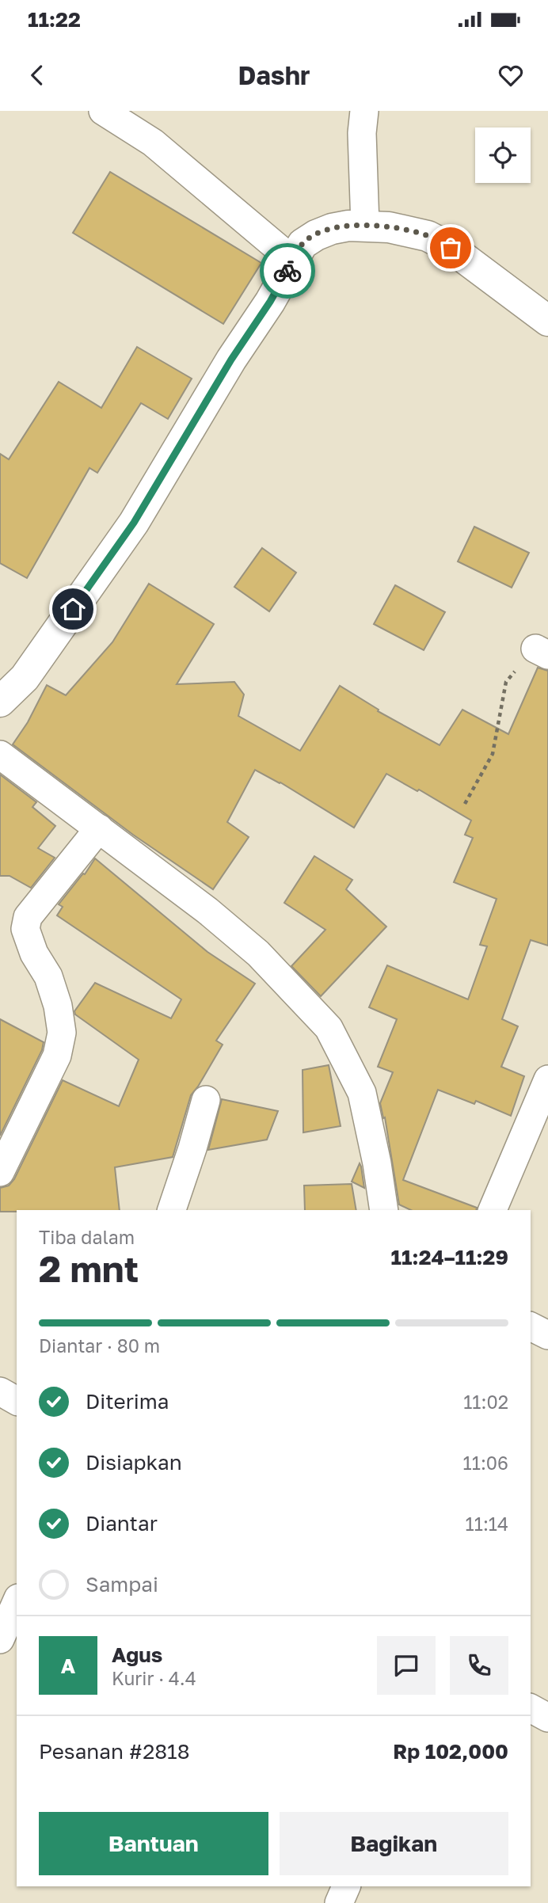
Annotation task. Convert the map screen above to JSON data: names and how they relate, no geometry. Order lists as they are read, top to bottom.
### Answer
{
  "page": {
    "status": "11:22",
    "header": "Dashr",
    "heading": ["2 mnt", "Tiba dalam", "11:24–11:29"],
    "panel": [
      "Agus",
      "Kurir · 4.4",
      "Pesanan #2818",
      "Rp 102,000"
    ],
    "bar": "Diantar · 80 m",
    "list": [
      ["Diterima", "11:02"],
      ["Disiapkan", "11:06"],
      ["Diantar", "11:14"],
      "Sampai"
    ],
    "round": "A",
    "buttons": ["Bantuan", "Bagikan"]
  }
}
